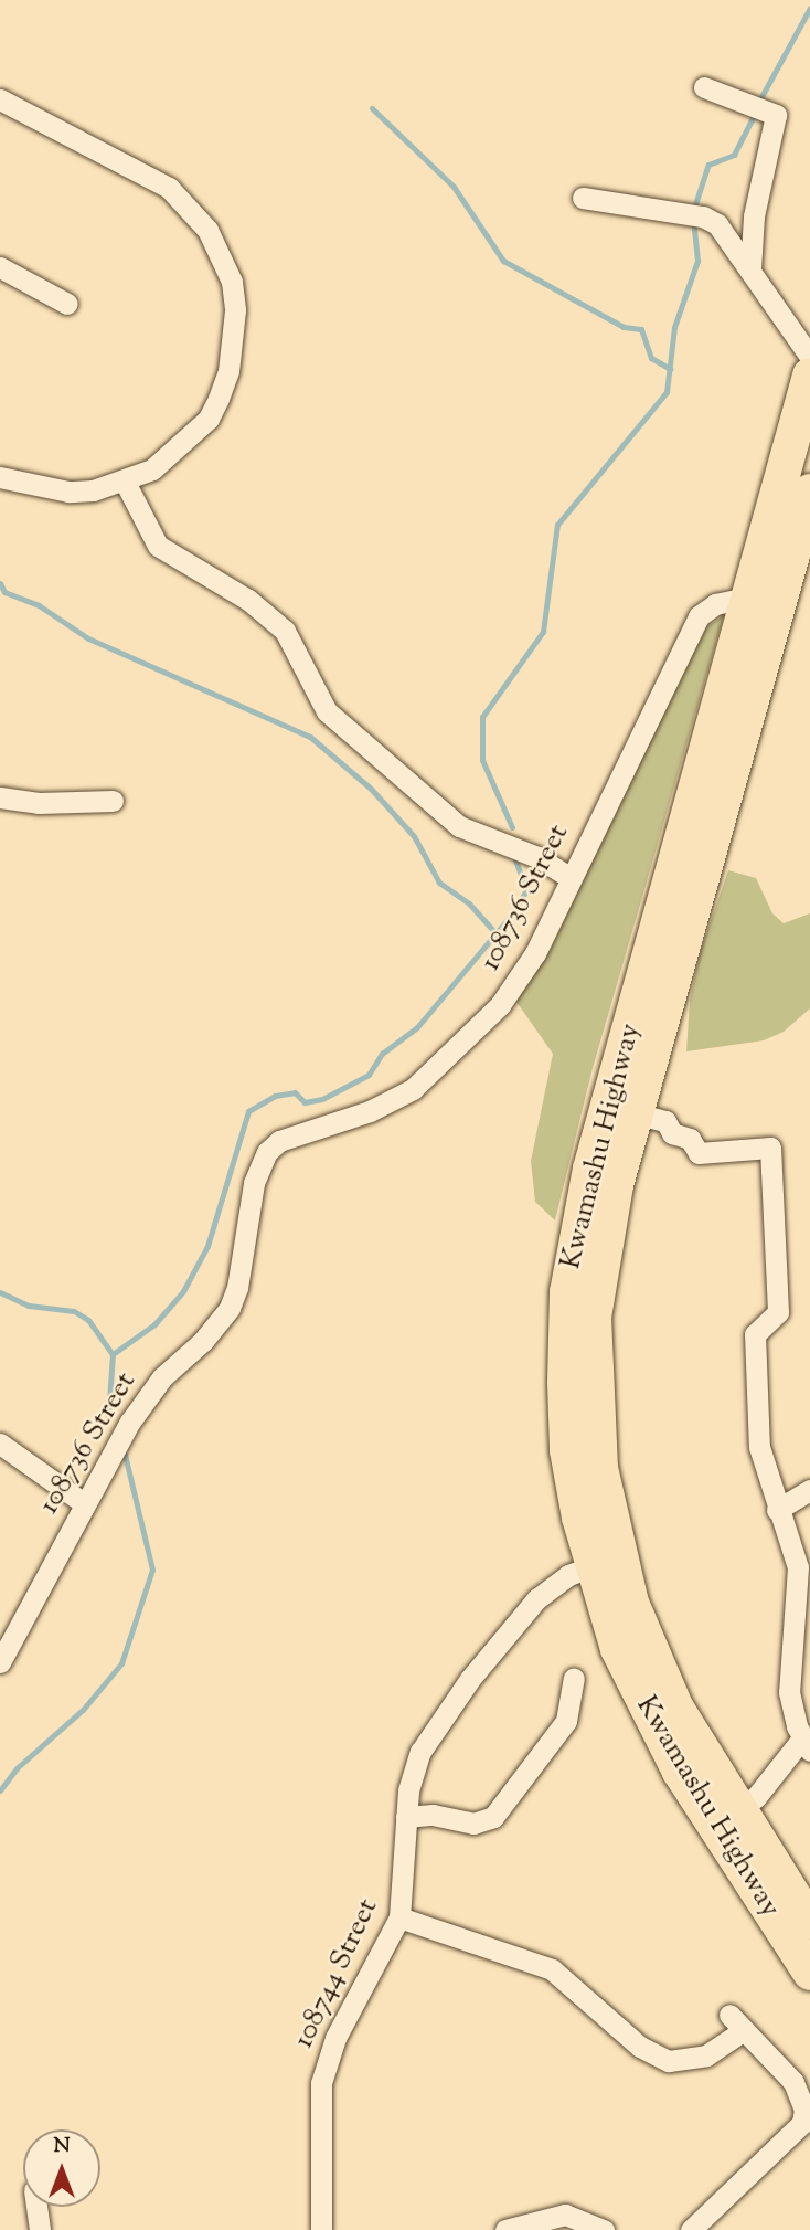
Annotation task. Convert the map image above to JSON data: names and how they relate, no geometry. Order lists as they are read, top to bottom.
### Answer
{
  "streets": {
    "main road": ["Kwamashu Highway"],
    "street": ["108736 Street", "108744 Street"]
  },
  "crossings": [
    ["108736 Street", "Kwamashu Highway"],
    ["Kwamashu Highway", "108744 Street"]
  ],
  "north": "top"
}
